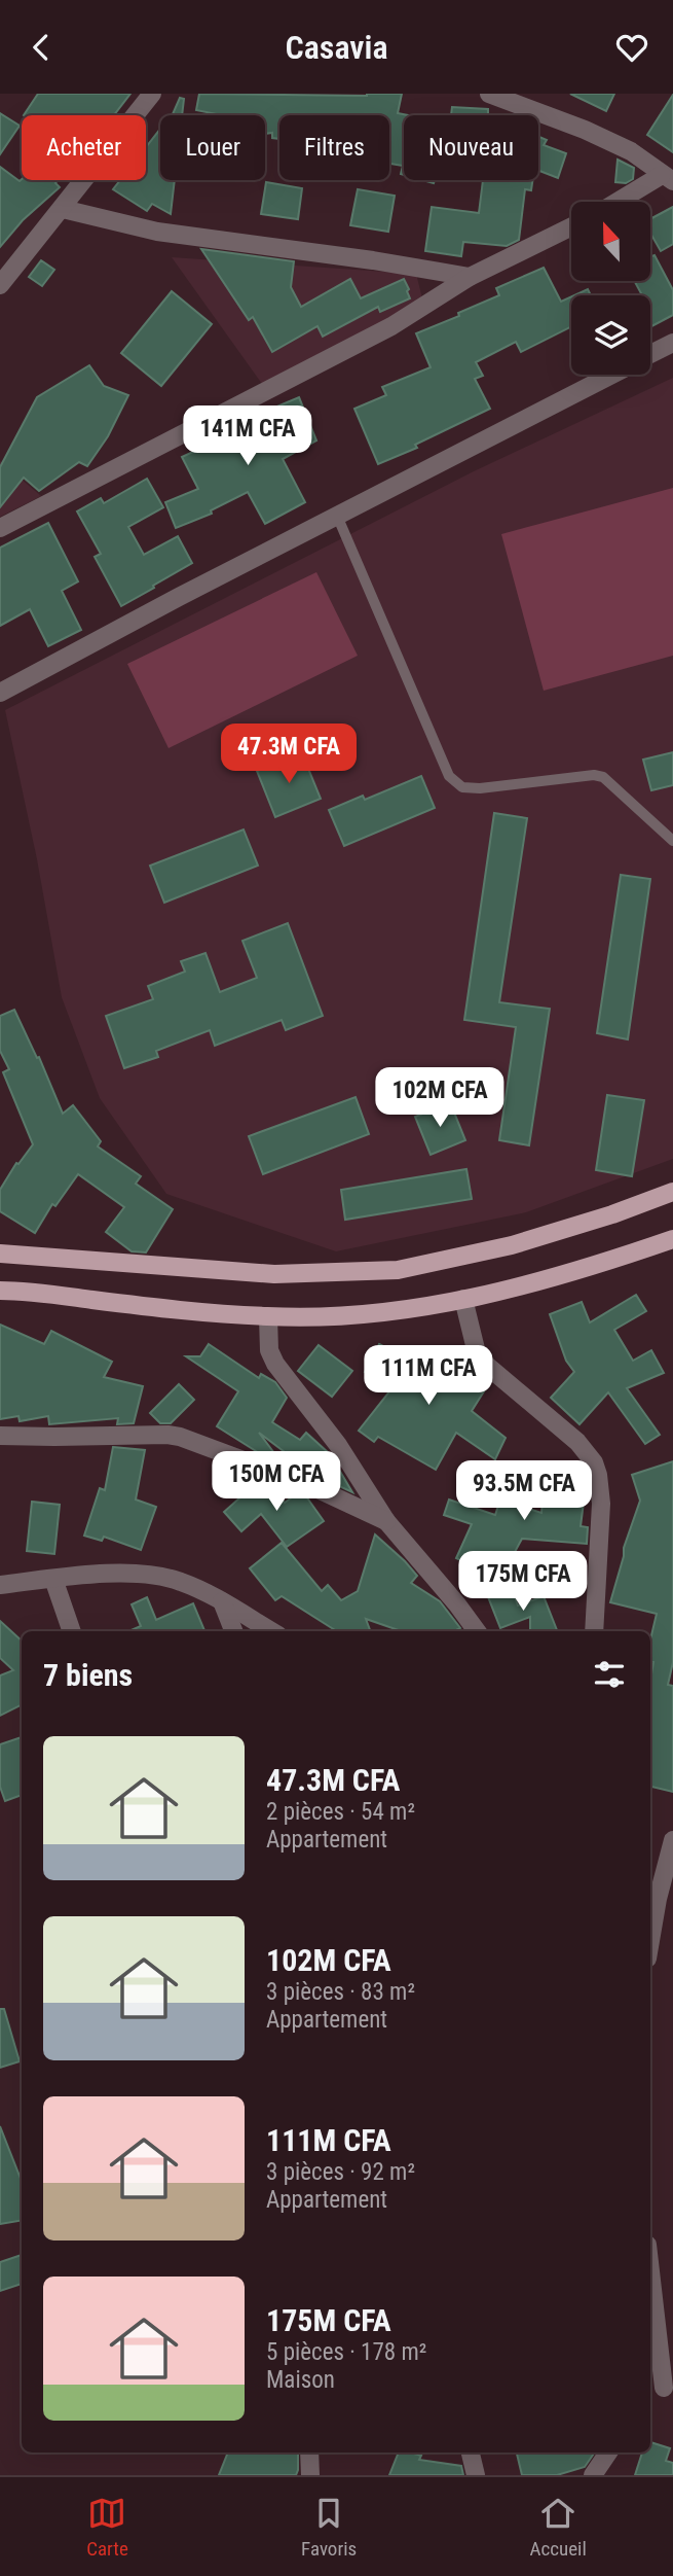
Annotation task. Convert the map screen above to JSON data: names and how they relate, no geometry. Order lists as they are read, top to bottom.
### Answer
{
  "north": "top",
  "page": {
    "header": "Casavia",
    "chip": [
      "Acheter",
      "Louer",
      "Filtres",
      "Nouveau"
    ],
    "price": [
      "141M CFA",
      "47.3M CFA",
      "102M CFA",
      "111M CFA",
      "150M CFA",
      "93.5M CFA",
      "175M CFA"
    ],
    "heading": "7 biens",
    "list": [
      {
        "name": "47.3M CFA",
        "note": "2 pièces · 54 m² · Appartement"
      },
      {
        "name": "102M CFA",
        "note": "3 pièces · 83 m² · Appartement"
      },
      {
        "name": "111M CFA",
        "note": "3 pièces · 92 m² · Appartement"
      },
      {
        "name": "175M CFA",
        "note": "5 pièces · 178 m² · Maison"
      }
    ],
    "tabs": ["Carte", "Favoris", "Accueil"]
  }
}
